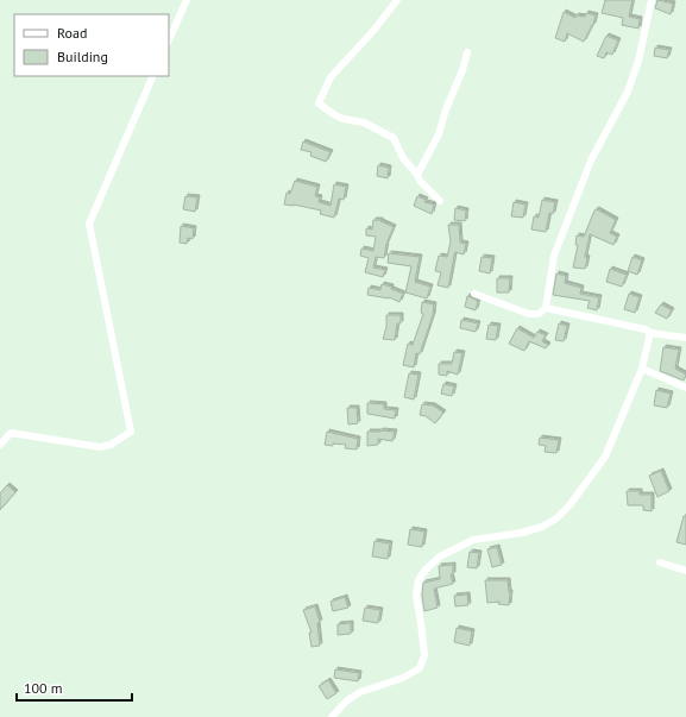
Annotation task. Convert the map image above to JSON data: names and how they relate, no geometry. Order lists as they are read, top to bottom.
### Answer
{
  "legend": ["Road", "Building"],
  "scale_bar": "100 m"
}
